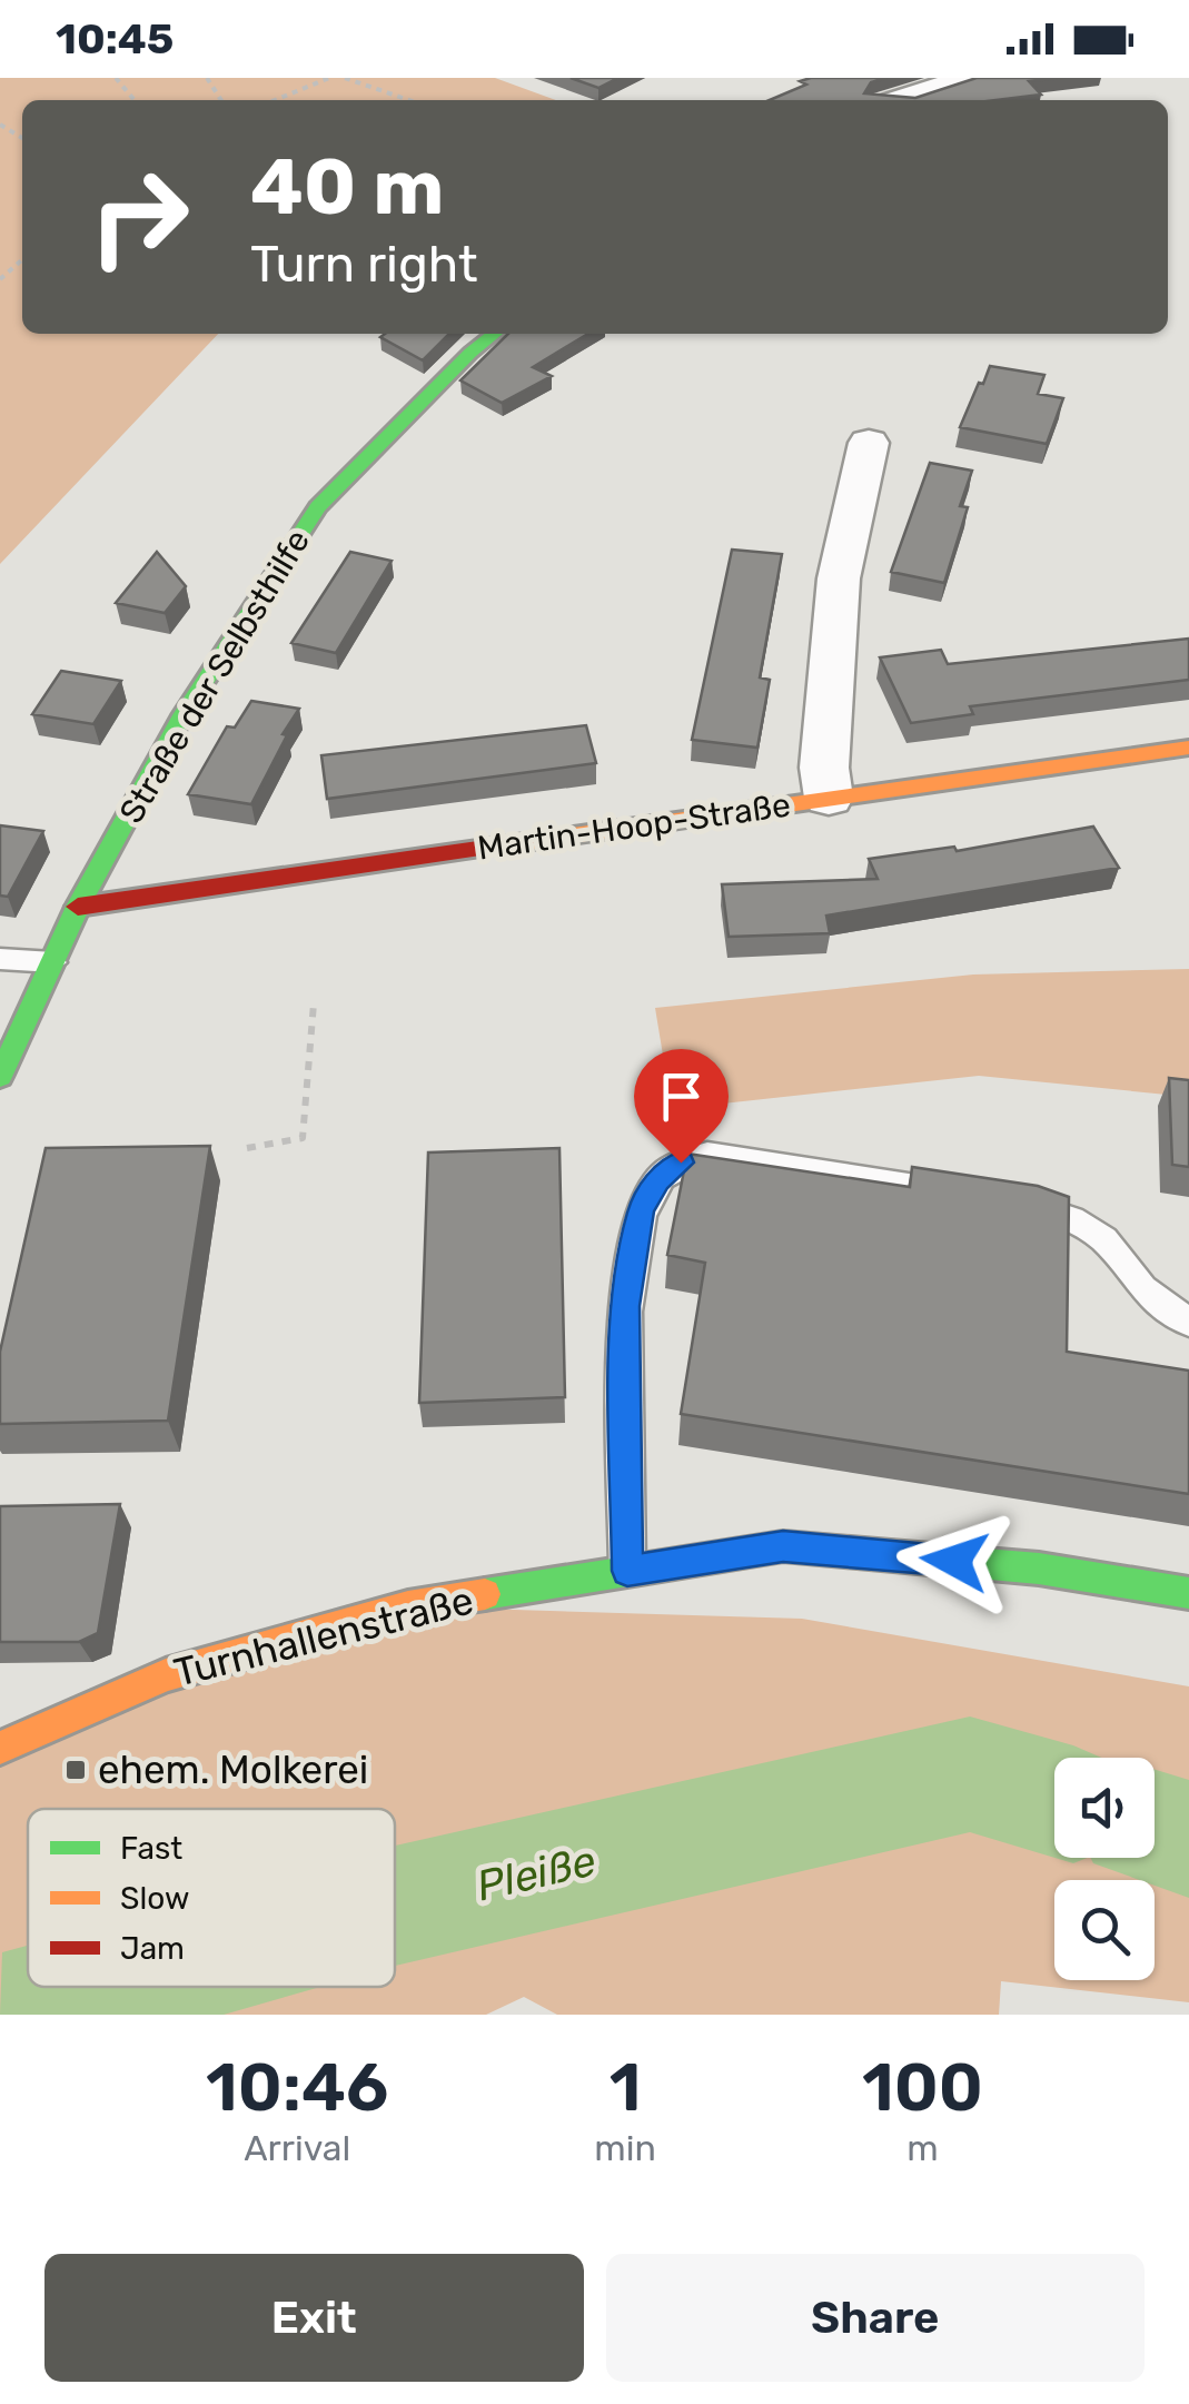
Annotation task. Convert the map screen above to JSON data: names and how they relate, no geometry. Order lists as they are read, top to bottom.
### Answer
{
  "streets": {
    "street": ["Straße der Selbsthilfe", "Martin-Hoop-Straße", "Turnhallenstraße"]
  },
  "crossings": [
    ["Straße der Selbsthilfe", "Martin-Hoop-Straße"]
  ],
  "water": ["Pleiße"],
  "places": {
    "transit": ["ehem. Molkerei"]
  },
  "legend": ["Fast", "Slow", "Jam"],
  "page": {
    "status": "10:45",
    "turn": ["40 m", "Turn right"],
    "eta": [
      "10:46",
      "Arrival",
      "1",
      "min",
      "100",
      "m"
    ],
    "buttons": ["Exit", "Share"]
  }
}
